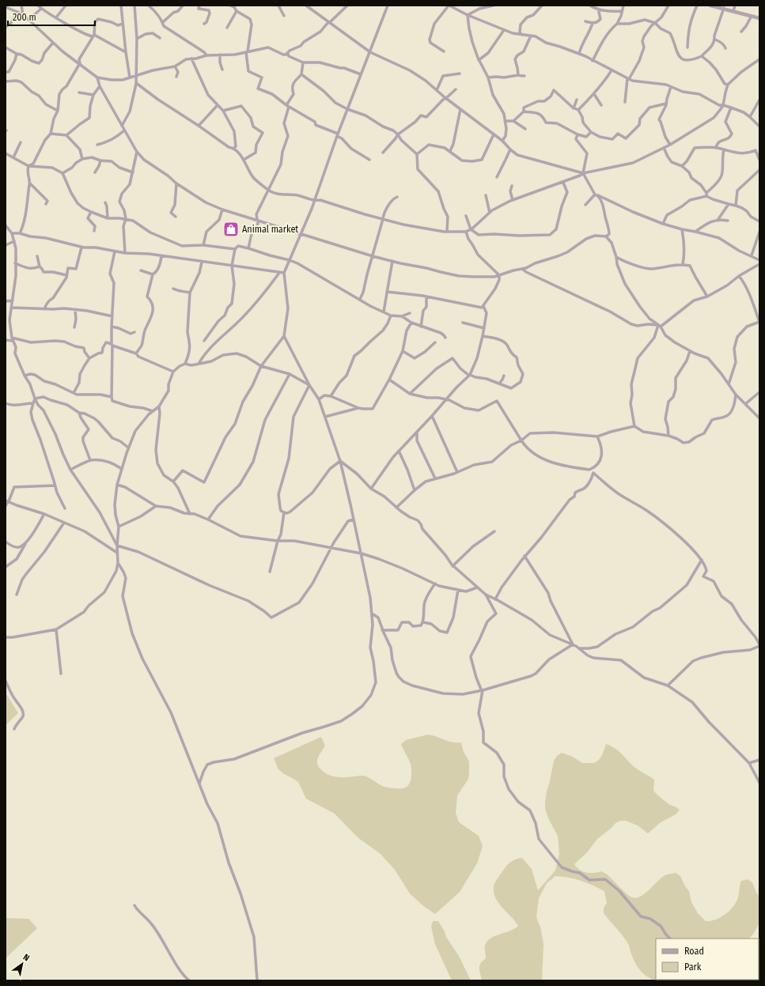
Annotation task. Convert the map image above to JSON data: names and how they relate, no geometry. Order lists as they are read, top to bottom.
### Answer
{
  "places": {
    "shop": ["Animal market"]
  },
  "legend": ["Road", "Park"],
  "scale_bar": "200 m",
  "north": "top right"
}
